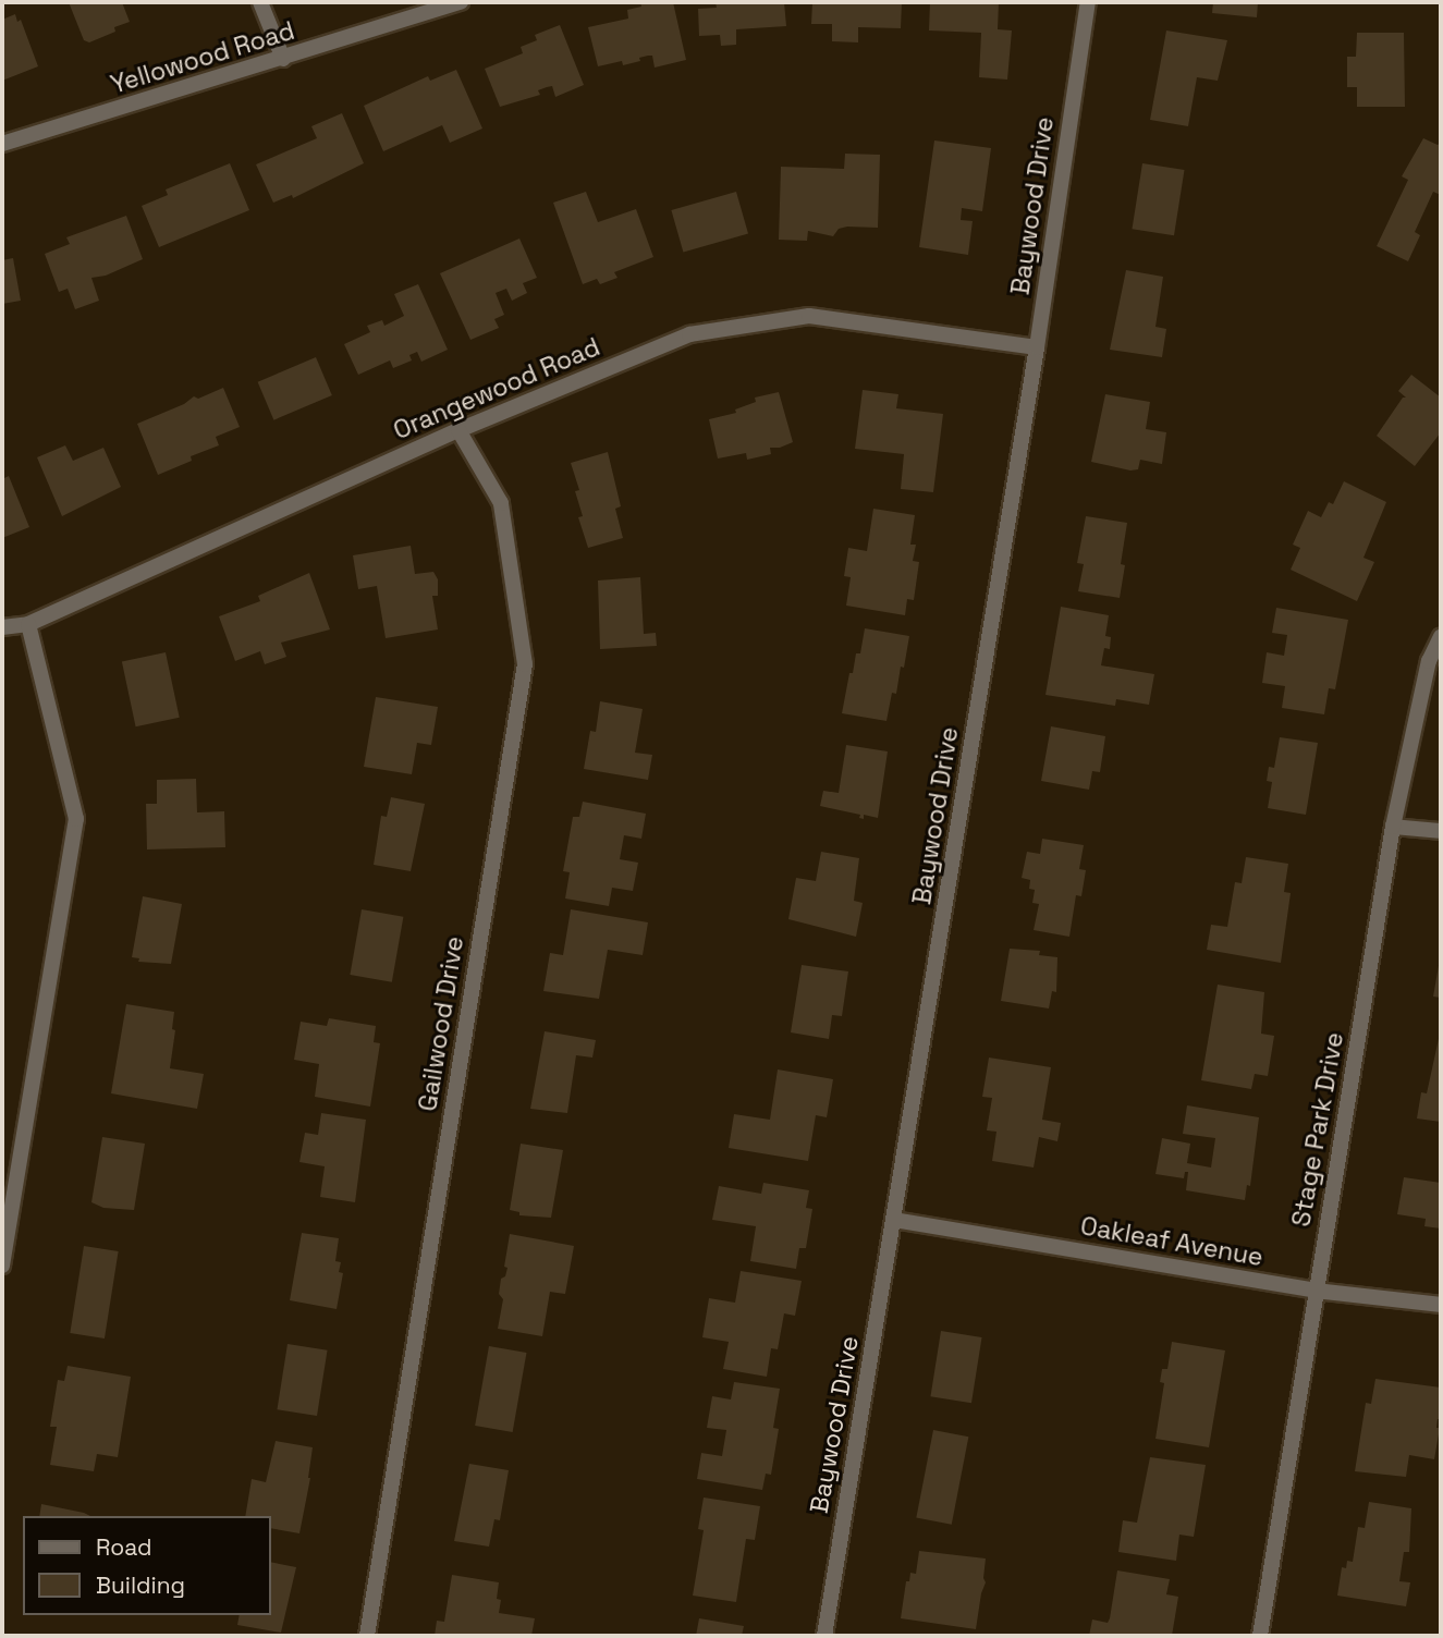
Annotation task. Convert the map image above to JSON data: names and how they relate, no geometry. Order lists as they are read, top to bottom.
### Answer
{
  "streets": {
    "street": [
      "Yellowood Road",
      "Baywood Drive",
      "Orangewood Road",
      "Gailwood Drive",
      "Stage Park Drive",
      "Oakleaf Avenue"
    ]
  },
  "crossings": [
    ["Baywood Drive", "Orangewood Road"],
    ["Baywood Drive", "Oakleaf Avenue"],
    ["Orangewood Road", "Gailwood Drive"],
    ["Stage Park Drive", "Oakleaf Avenue"]
  ],
  "legend": ["Road", "Building"]
}
